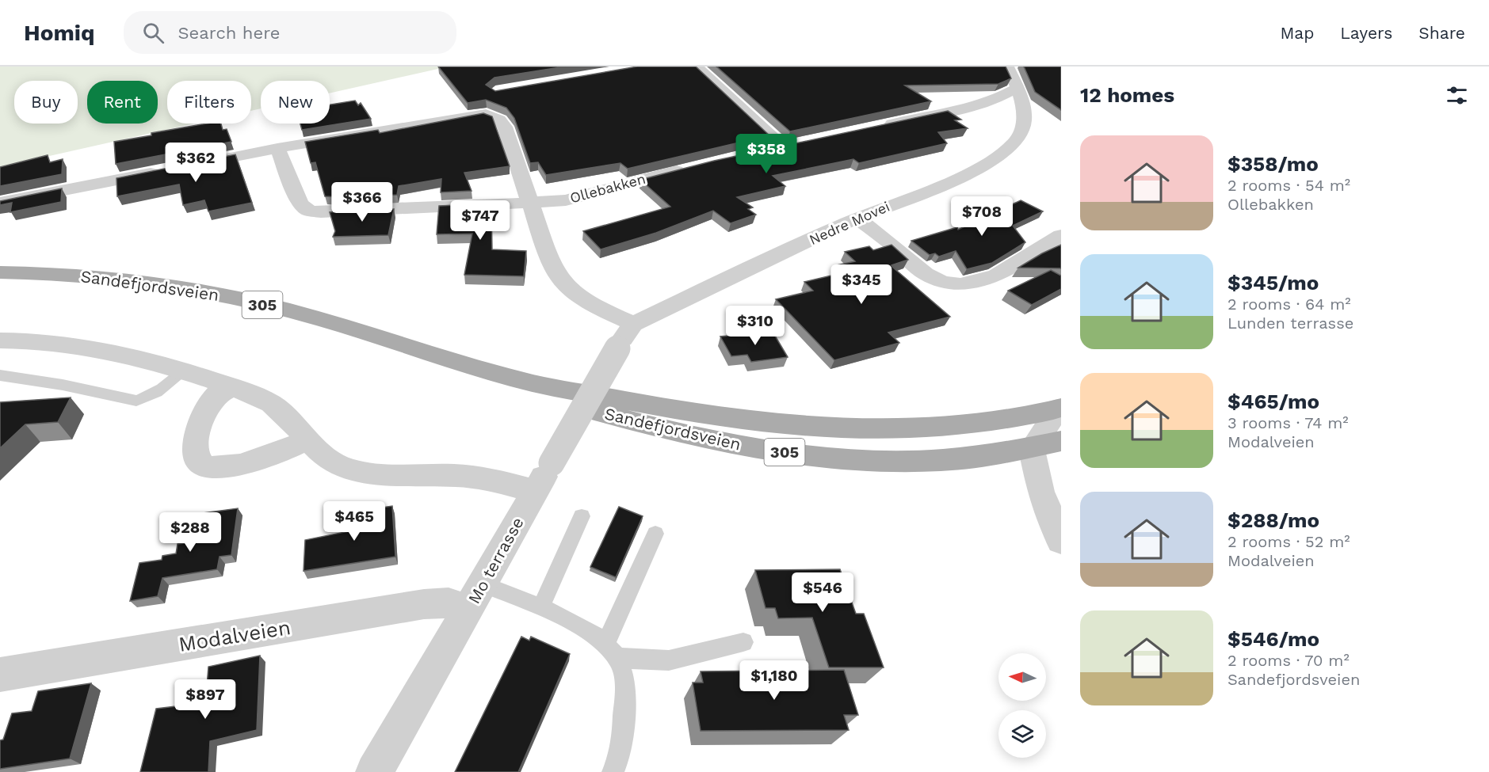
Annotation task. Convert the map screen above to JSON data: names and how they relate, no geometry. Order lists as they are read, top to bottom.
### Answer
{
  "streets": {
    "main road": ["Sandefjordsveien", "305"],
    "street": [
      "Ollebakken",
      "Nedre Movei",
      "Mo terrasse",
      "Modalveien"
    ]
  },
  "crossings": [
    ["Nedre Movei", "Mo terrasse"],
    ["Mo terrasse", "Modalveien"]
  ],
  "north": "left",
  "page": {
    "header": "Homiq",
    "search": "Search here",
    "nav": ["Map", "Layers", "Share"],
    "heading": "12 homes",
    "chip": [
      "Buy",
      "Rent",
      "Filters",
      "New"
    ],
    "list": [
      {
        "name": "$358/mo",
        "note": "2 rooms · 54 m² · Ollebakken"
      },
      {
        "name": "$345/mo",
        "note": "2 rooms · 64 m² · Lunden terrasse"
      },
      {
        "name": "$465/mo",
        "note": "3 rooms · 74 m² · Modalveien"
      },
      {
        "name": "$288/mo",
        "note": "2 rooms · 52 m² · Modalveien"
      },
      {
        "name": "$546/mo",
        "note": "2 rooms · 70 m² · Sandefjordsveien"
      }
    ],
    "price": [
      "$358",
      "$362",
      "$366",
      "$708",
      "$747",
      "$345",
      "$310",
      "$465",
      "$288",
      "$546",
      "$1,180",
      "$897"
    ]
  }
}
